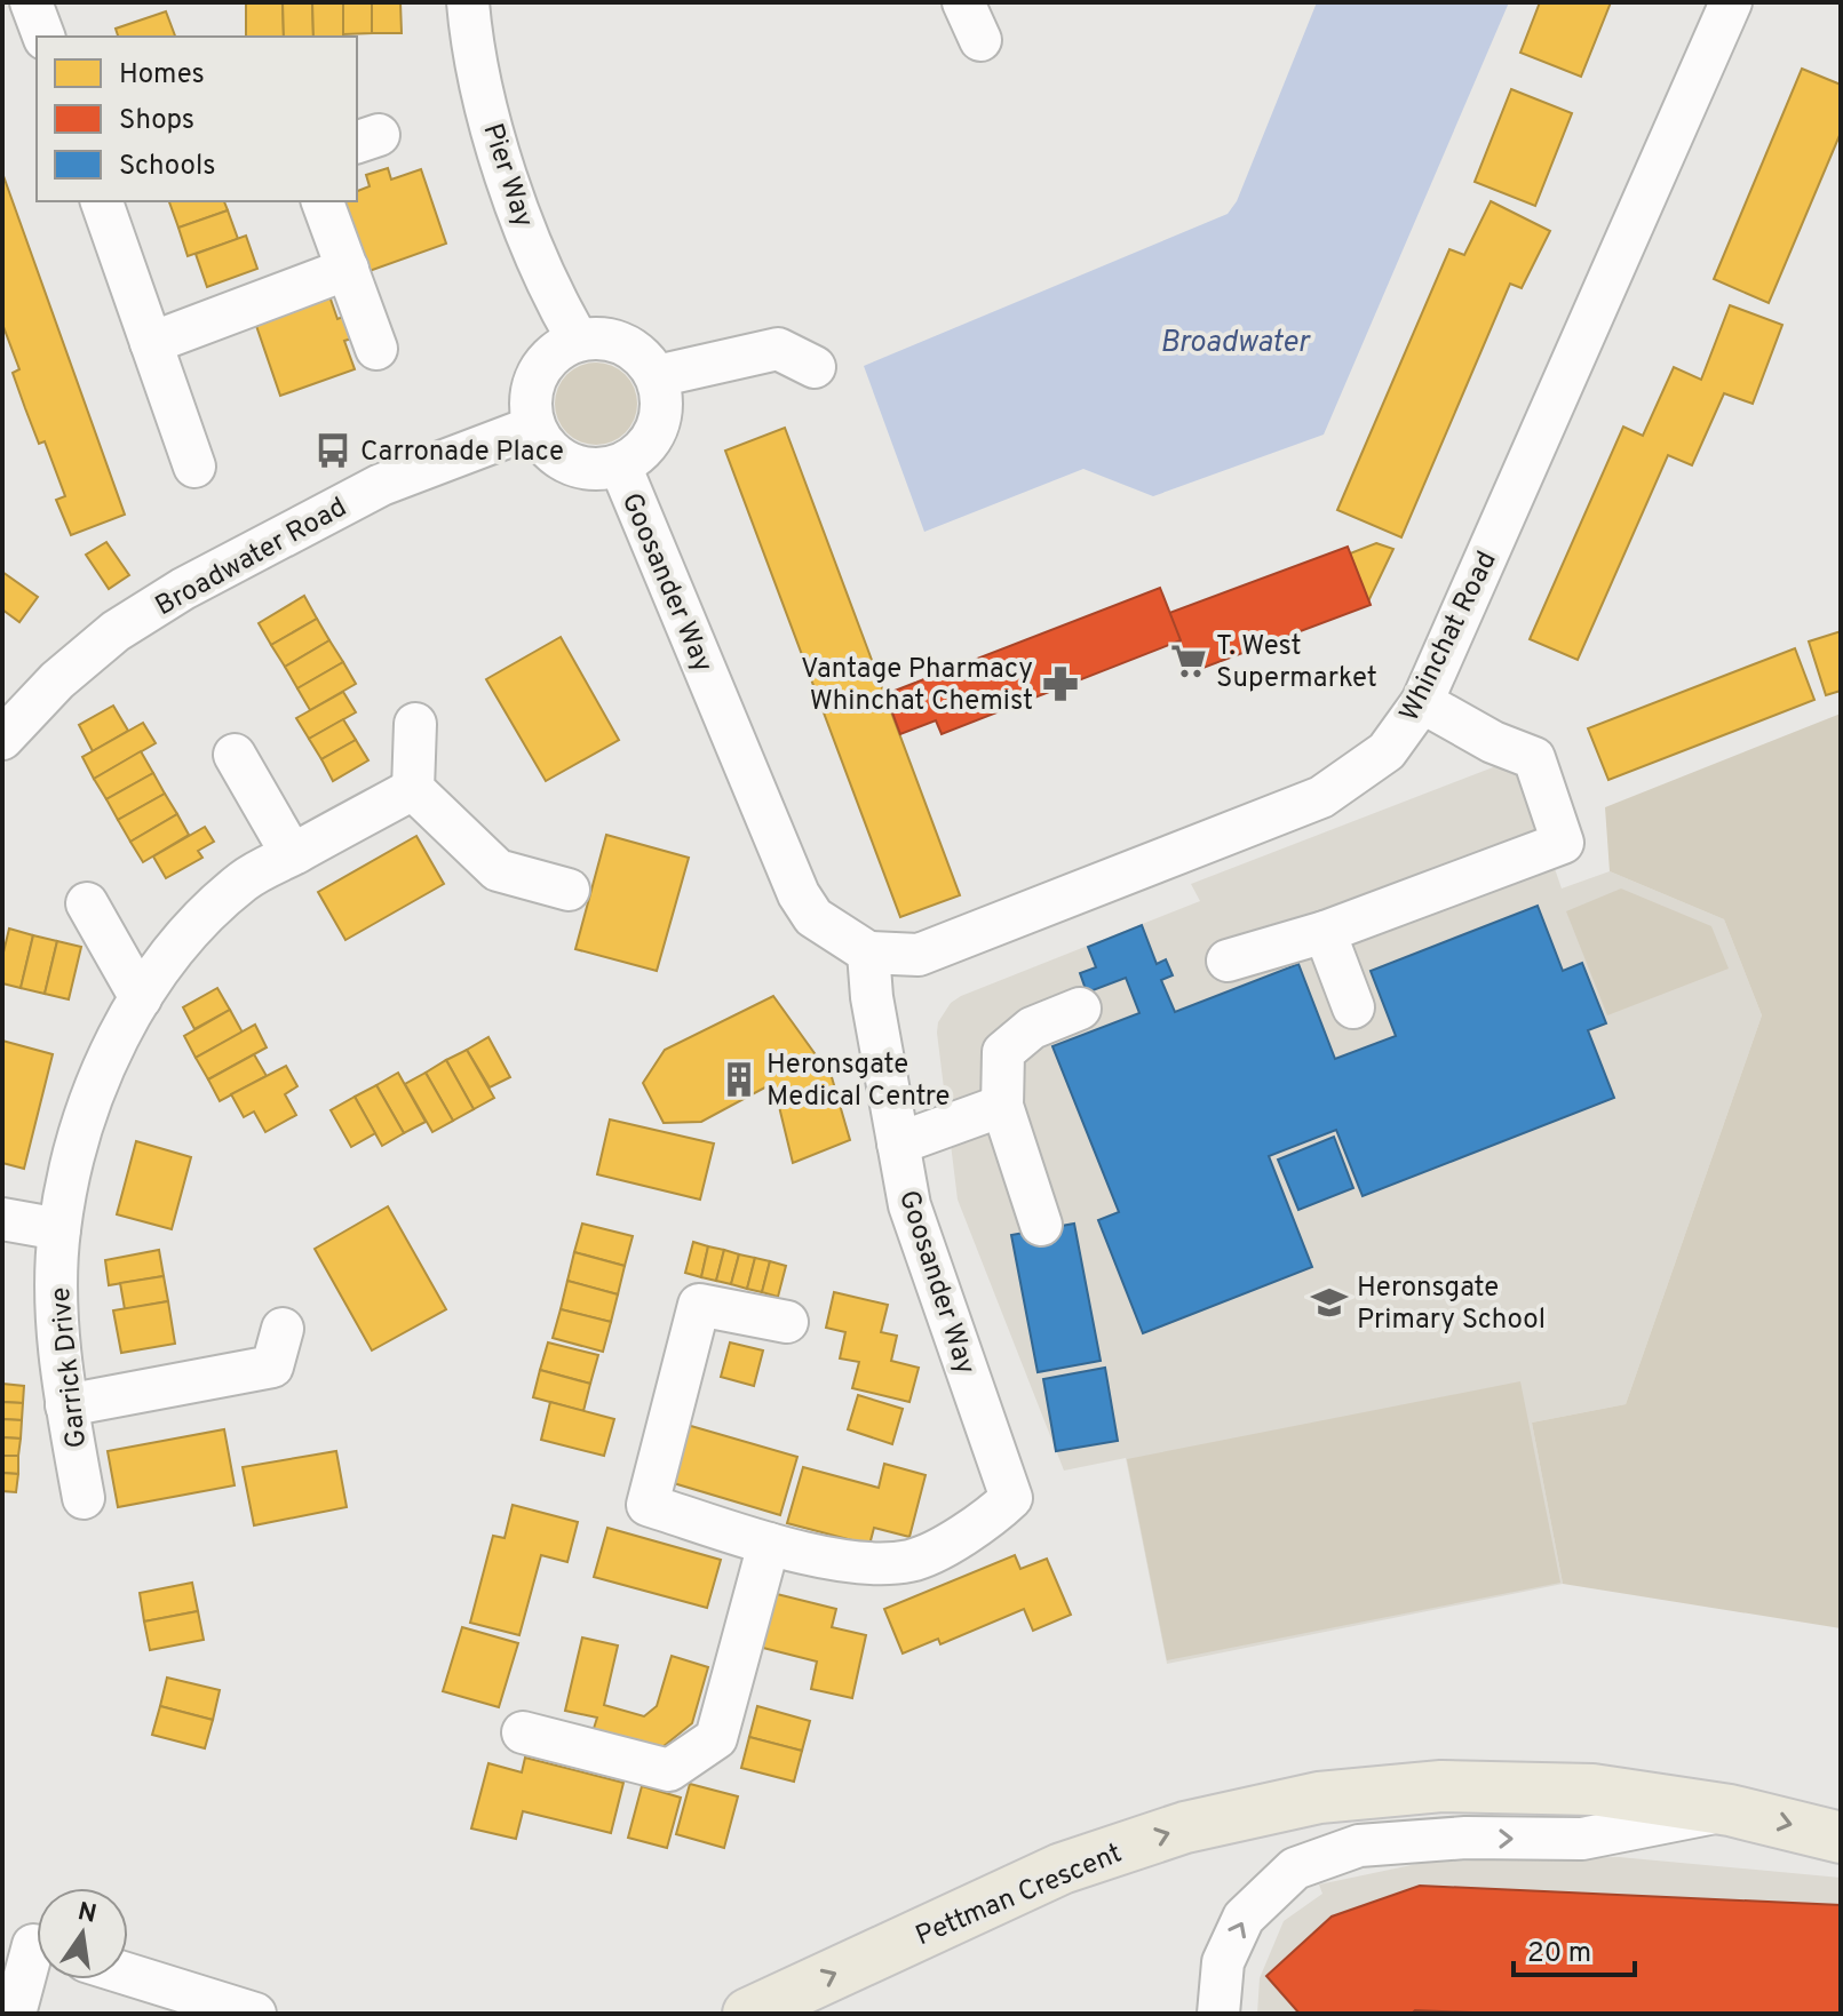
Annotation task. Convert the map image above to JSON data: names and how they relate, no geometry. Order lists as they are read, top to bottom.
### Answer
{
  "streets": {
    "main road": ["Pettman Crescent"],
    "street": [
      "Pier Way",
      "Broadwater Road",
      "Goosander Way",
      "Whinchat Road",
      "Garrick Drive"
    ]
  },
  "crossings": [
    ["Pier Way", "Broadwater Road"],
    ["Pier Way", "Goosander Way"],
    ["Broadwater Road", "Goosander Way"],
    ["Goosander Way", "Whinchat Road"]
  ],
  "one_way": ["Pettman Crescent"],
  "water": ["Broadwater"],
  "places": {
    "bus stop": ["Carronade Place"],
    "supermarket": ["T. West Supermarket"],
    "pharmacy": ["Vantage Pharmacy Whinchat Chemist"],
    "building": ["Heronsgate Medical Centre"],
    "school or university": ["Heronsgate Primary School"]
  },
  "legend": ["Homes", "Shops", "Schools"],
  "scale_bar": "20 m",
  "north": "top"
}
